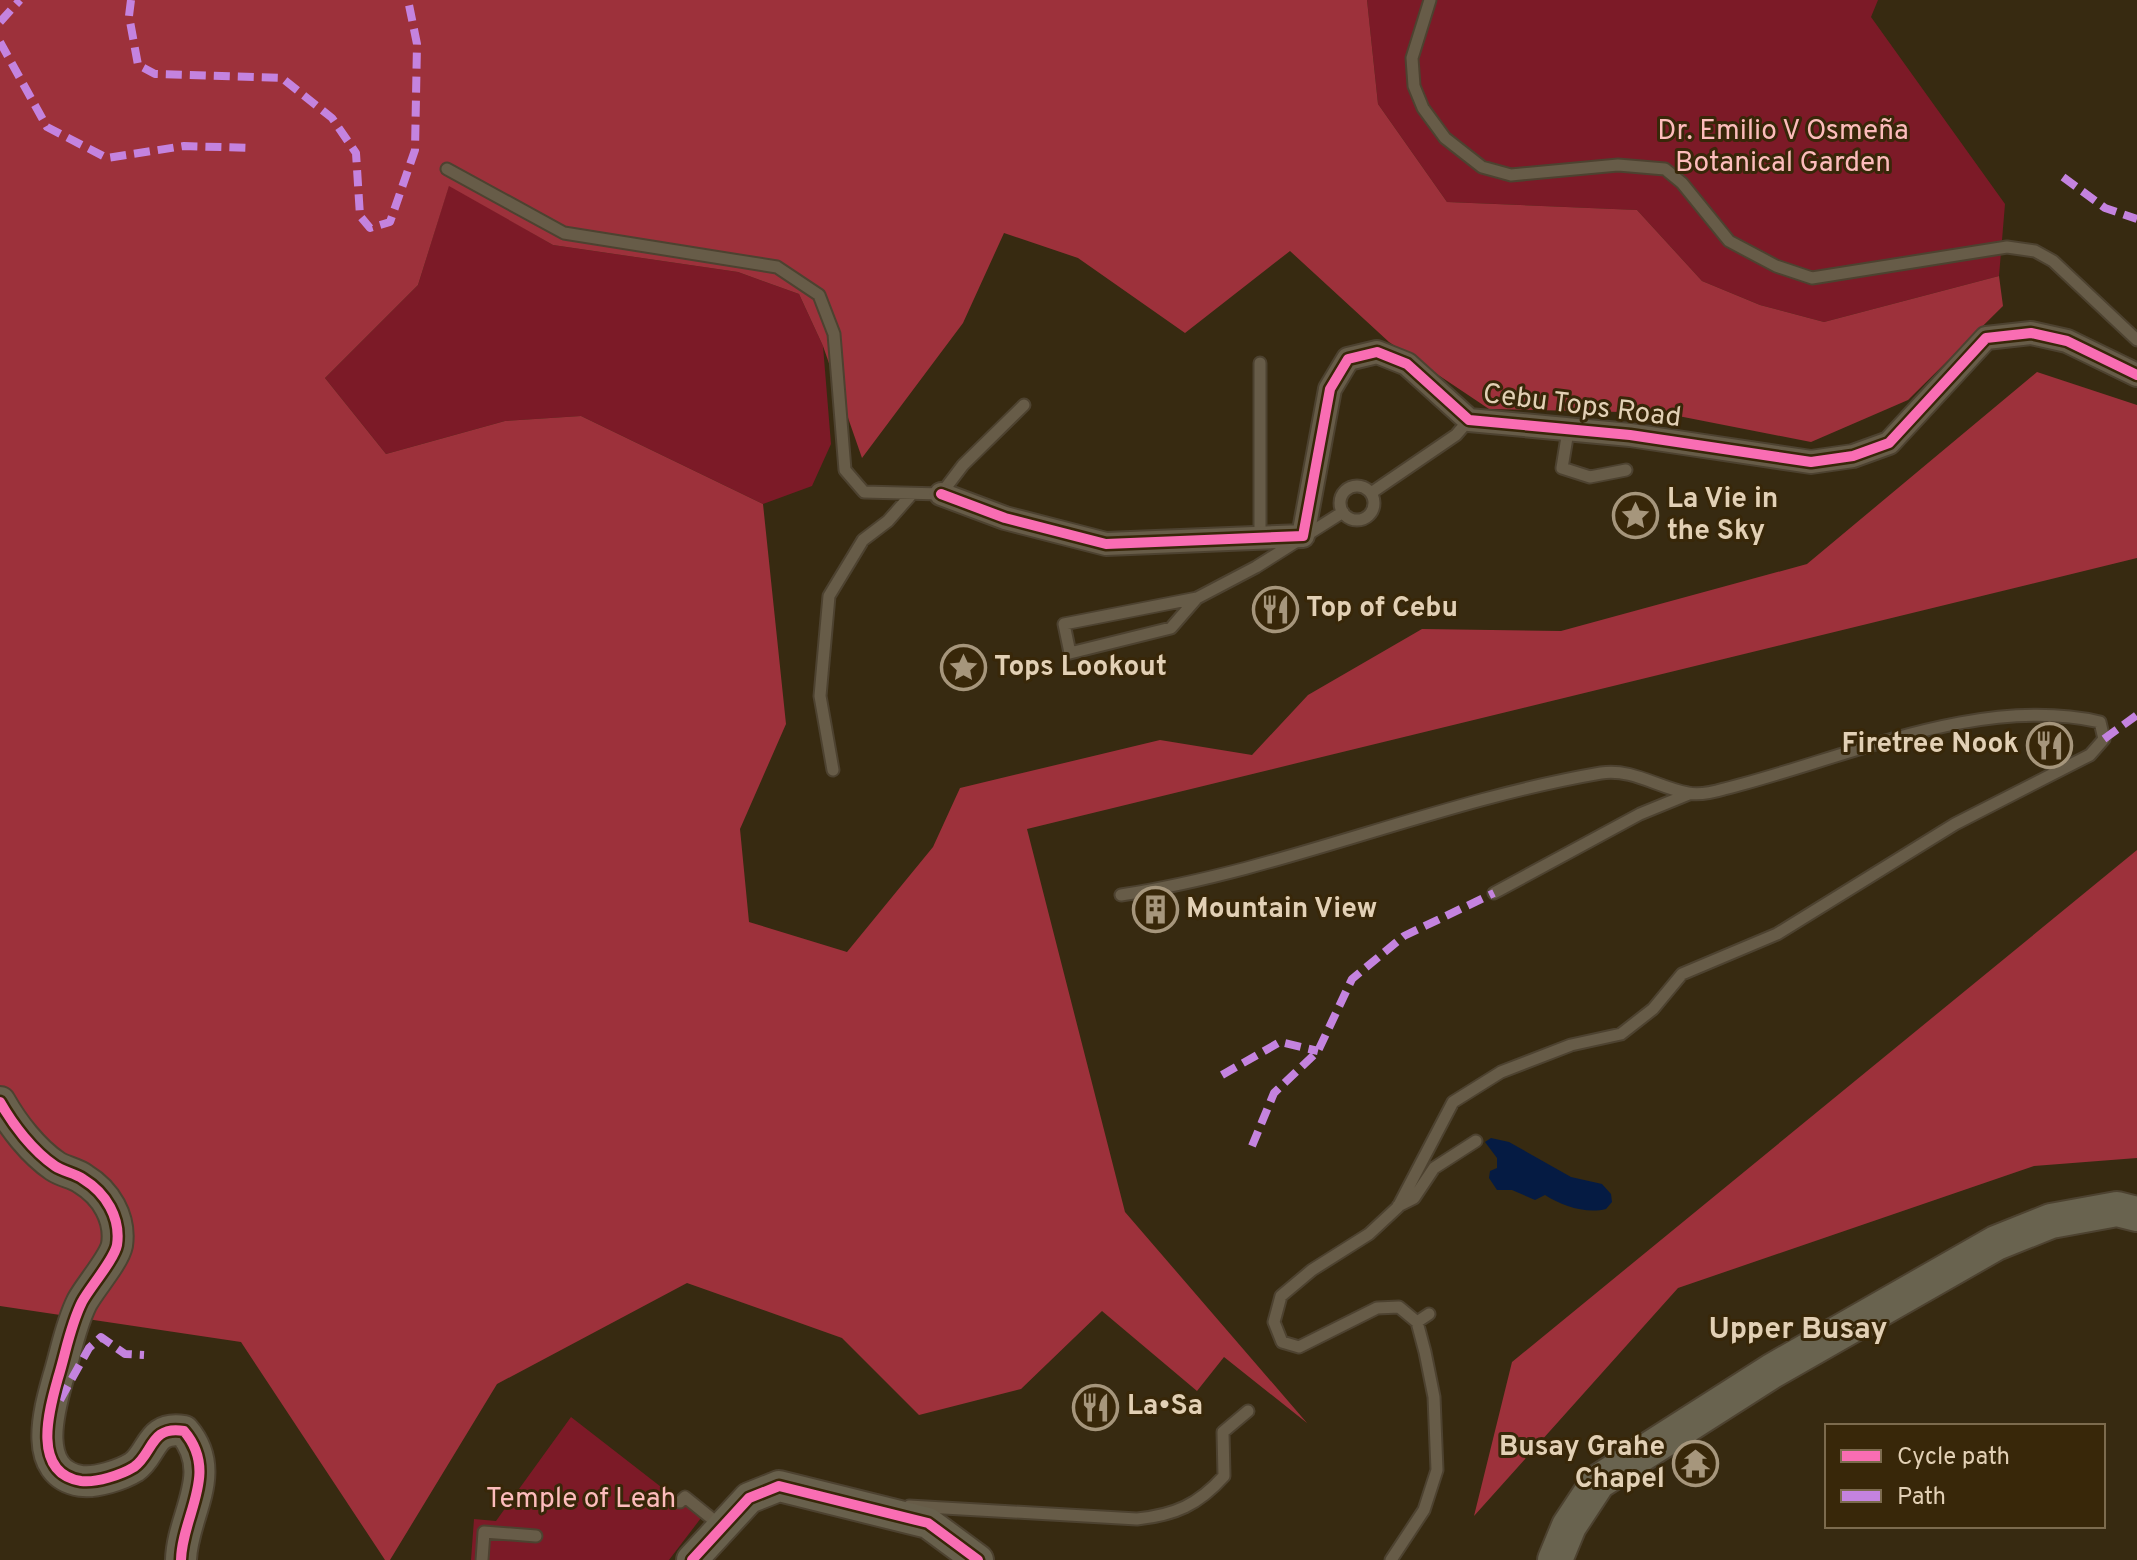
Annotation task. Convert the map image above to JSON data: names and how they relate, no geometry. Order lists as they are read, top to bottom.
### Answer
{
  "streets": {
    "street": ["Cebu Tops Road"]
  },
  "districts": ["Upper Busay"],
  "parks": ["Dr. Emilio V Osmeña Botanical Garden", "Temple of Leah"],
  "places": {
    "place": ["La Vie in the Sky", "Tops Lookout"],
    "restaurant": ["Top of Cebu", "Firetree Nook", "La•Sa"],
    "building": ["Mountain View"],
    "temple": ["Busay Grahe Chapel"]
  },
  "legend": ["Cycle path", "Path"]
}
